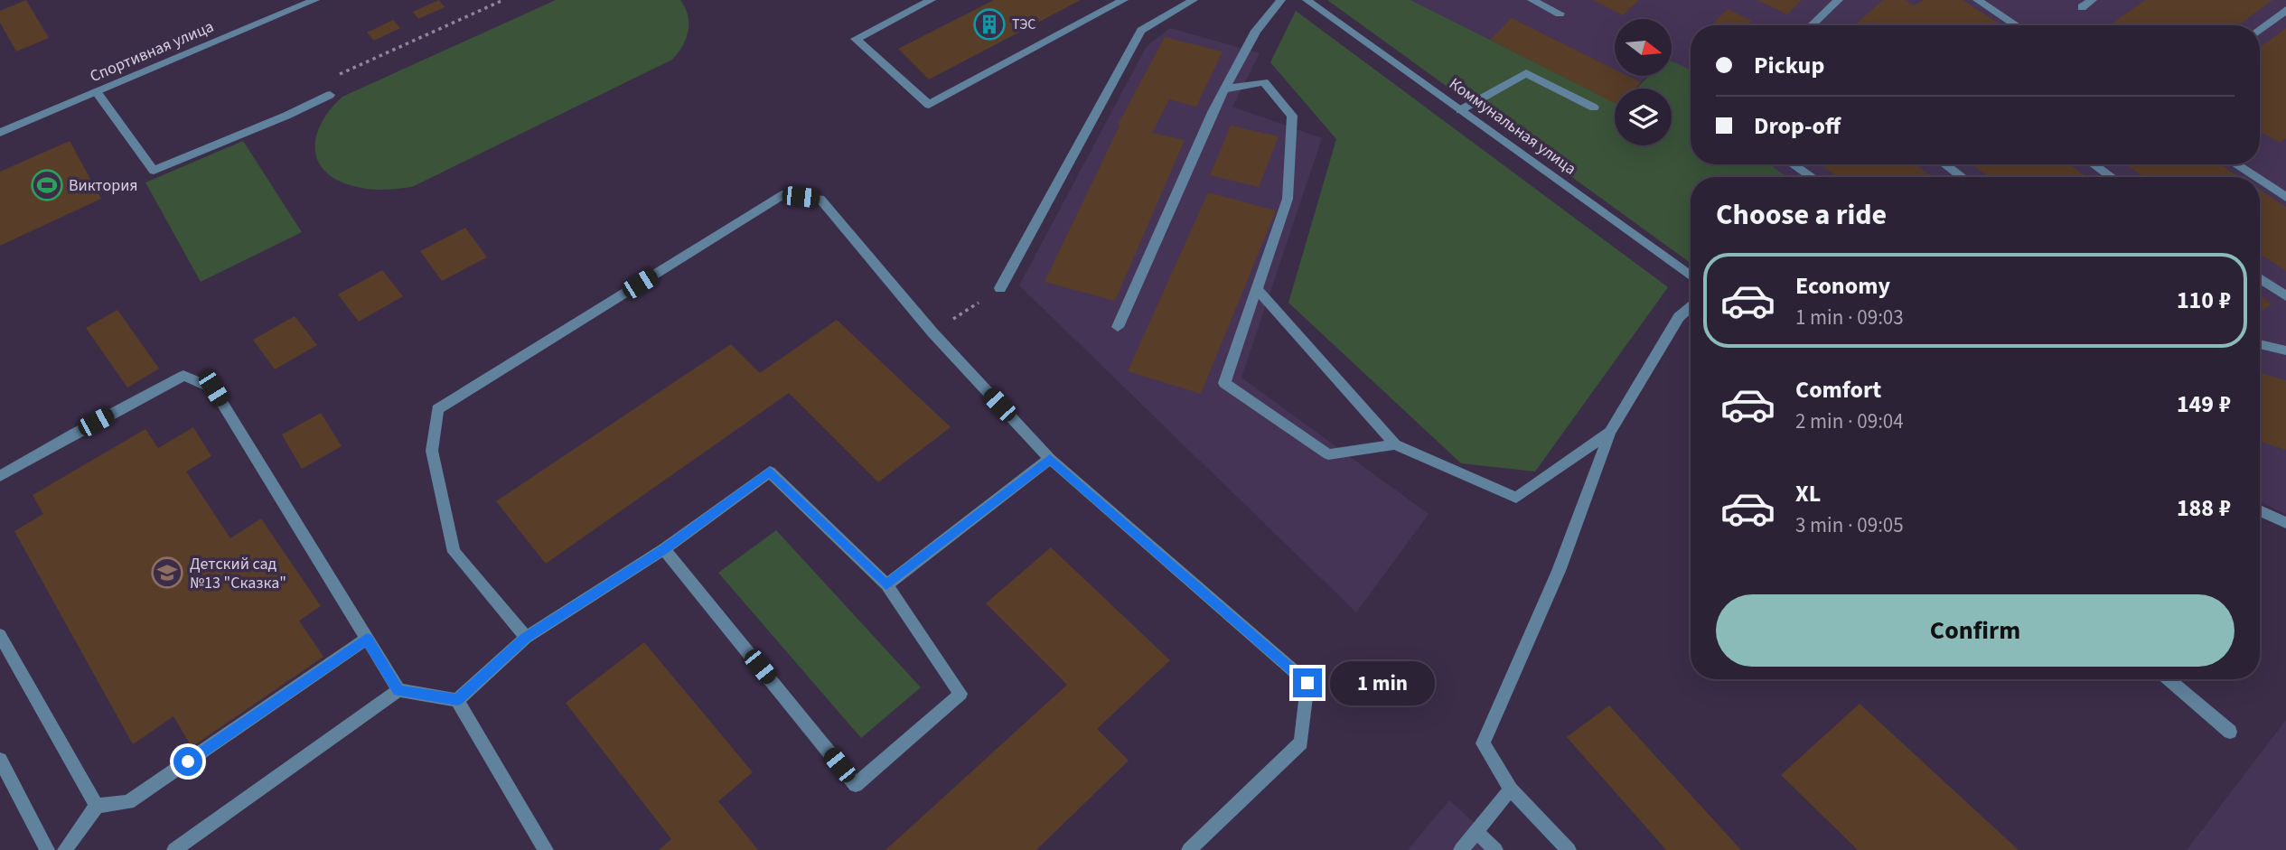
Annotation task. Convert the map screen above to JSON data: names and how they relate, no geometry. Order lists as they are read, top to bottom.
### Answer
{
  "streets": {
    "street": ["Спортивная улица", "Коммунальная улица"]
  },
  "places": {
    "building": ["ТЭС"],
    "sports": ["Виктория"],
    "school or university": ["Детский сад №13 \"Сказка\""]
  },
  "north": "right",
  "page": {
    "banner": ["Pickup", "Drop-off"],
    "heading": "Choose a ride",
    "list": [
      {
        "name": "Economy",
        "note": "1 min · 09:03",
        "value": "110 ₽"
      },
      {
        "name": "Comfort",
        "note": "2 min · 09:04",
        "value": "149 ₽"
      },
      {
        "name": "XL",
        "note": "3 min · 09:05",
        "value": "188 ₽"
      }
    ],
    "buttons": "Confirm",
    "bubble": "1 min"
  }
}
